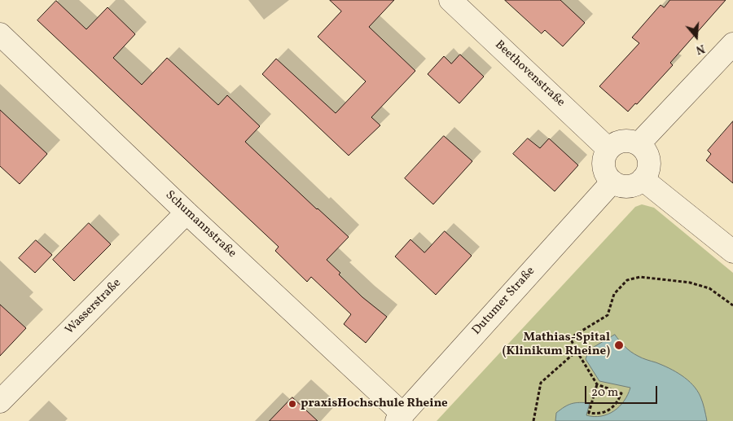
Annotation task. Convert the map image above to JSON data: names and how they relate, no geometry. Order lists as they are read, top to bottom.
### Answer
{
  "streets": {
    "street": [
      "Beethovenstraße",
      "Schumannstraße",
      "Dutumer Straße",
      "Wasserstraße"
    ]
  },
  "crossings": [
    ["Beethovenstraße", "Dutumer Straße"],
    ["Schumannstraße", "Dutumer Straße"],
    ["Schumannstraße", "Wasserstraße"]
  ],
  "places": ["Mathias-Spital (Klinikum Rheine)", "praxisHochschule Rheine"],
  "scale_bar": "20 m",
  "north": "bottom"
}
